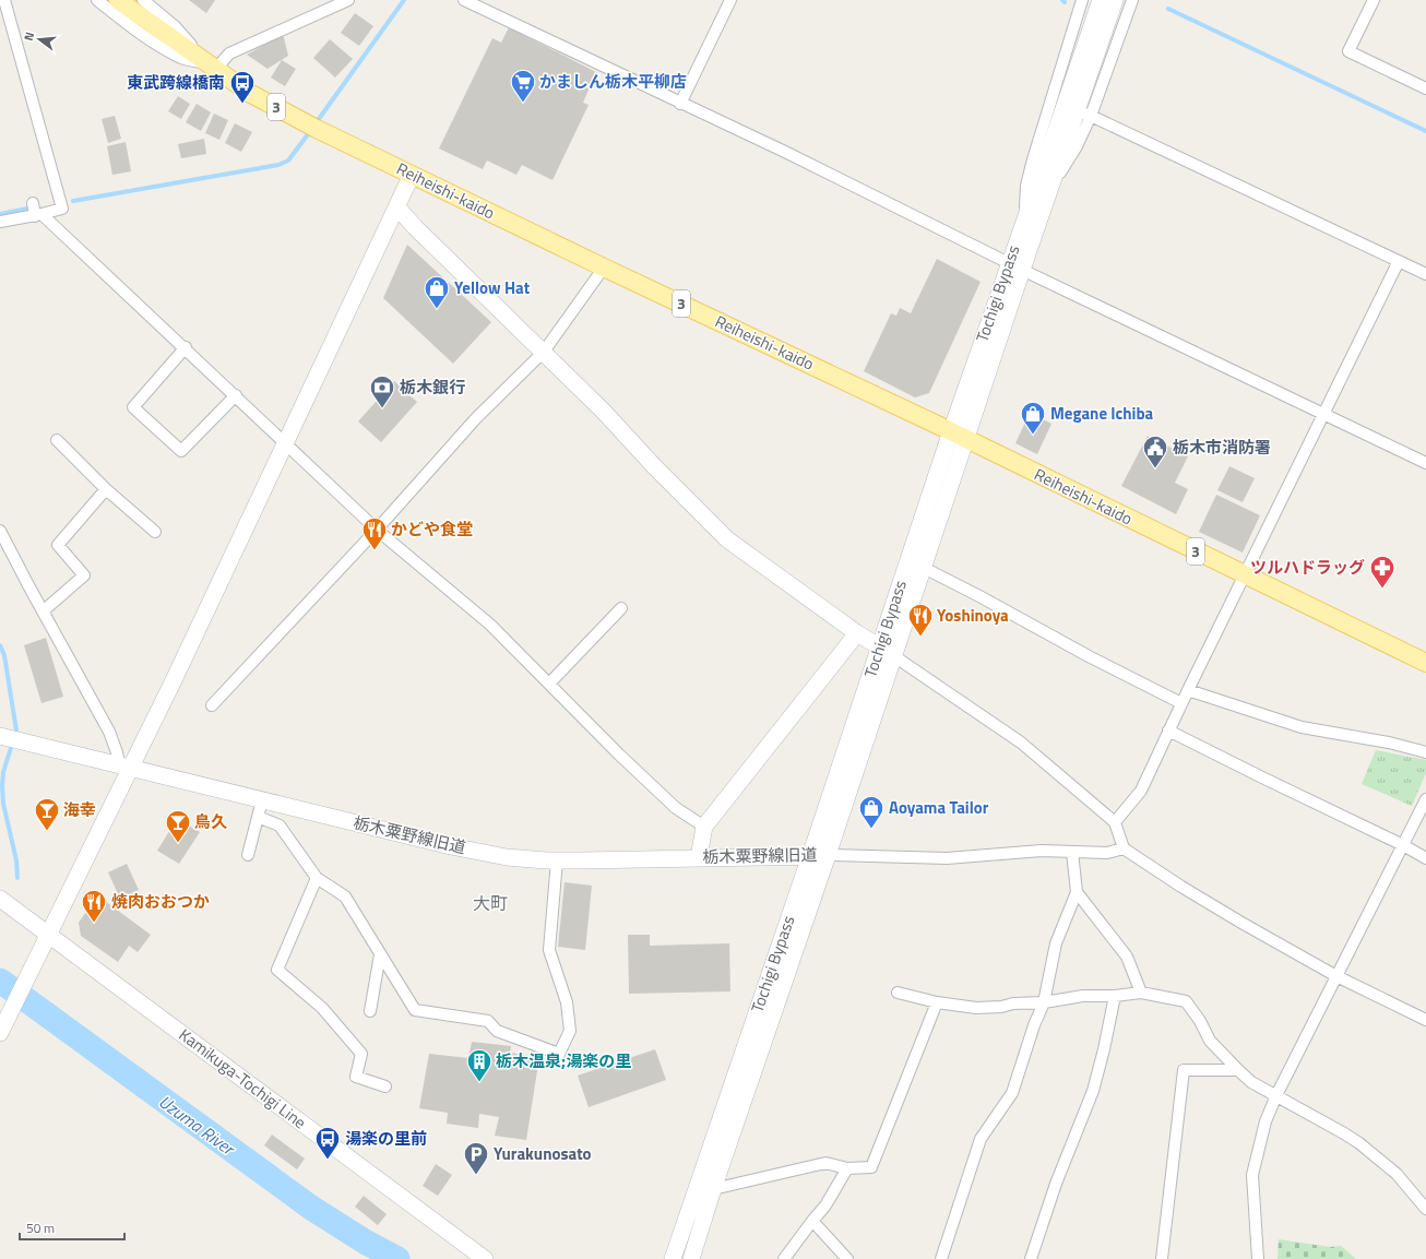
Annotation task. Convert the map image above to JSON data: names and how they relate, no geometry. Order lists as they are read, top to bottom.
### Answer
{
  "streets": {
    "main road": [
      "3",
      "Reiheishi-kaido",
      "Tochigi Bypass",
      "栃木粟野線旧道",
      "Kamikuga-Tochigi Line"
    ]
  },
  "crossings": [
    ["Reiheishi-kaido", "Tochigi Bypass"],
    ["Tochigi Bypass", "栃木粟野線旧道"]
  ],
  "districts": ["大町"],
  "water": ["Uzuma River"],
  "places": {
    "supermarket": ["かましん栃木平柳店"],
    "bus stop": ["東武跨線橋南", "湯楽の里前"],
    "shop": ["Yellow Hat", "Megane Ichiba", "Aoyama Tailor"],
    "bank": ["栃木銀行"],
    "public building": ["栃木市消防署"],
    "restaurant": ["かどや食堂", "Yoshinoya", "焼肉おおつか"],
    "pharmacy": ["ツルハドラッグ"],
    "bar": ["海幸", "鳥久"],
    "building": ["栃木温泉;湯楽の里"],
    "parking": ["Yurakunosato"]
  },
  "scale_bar": "50 m",
  "north": "left"
}
